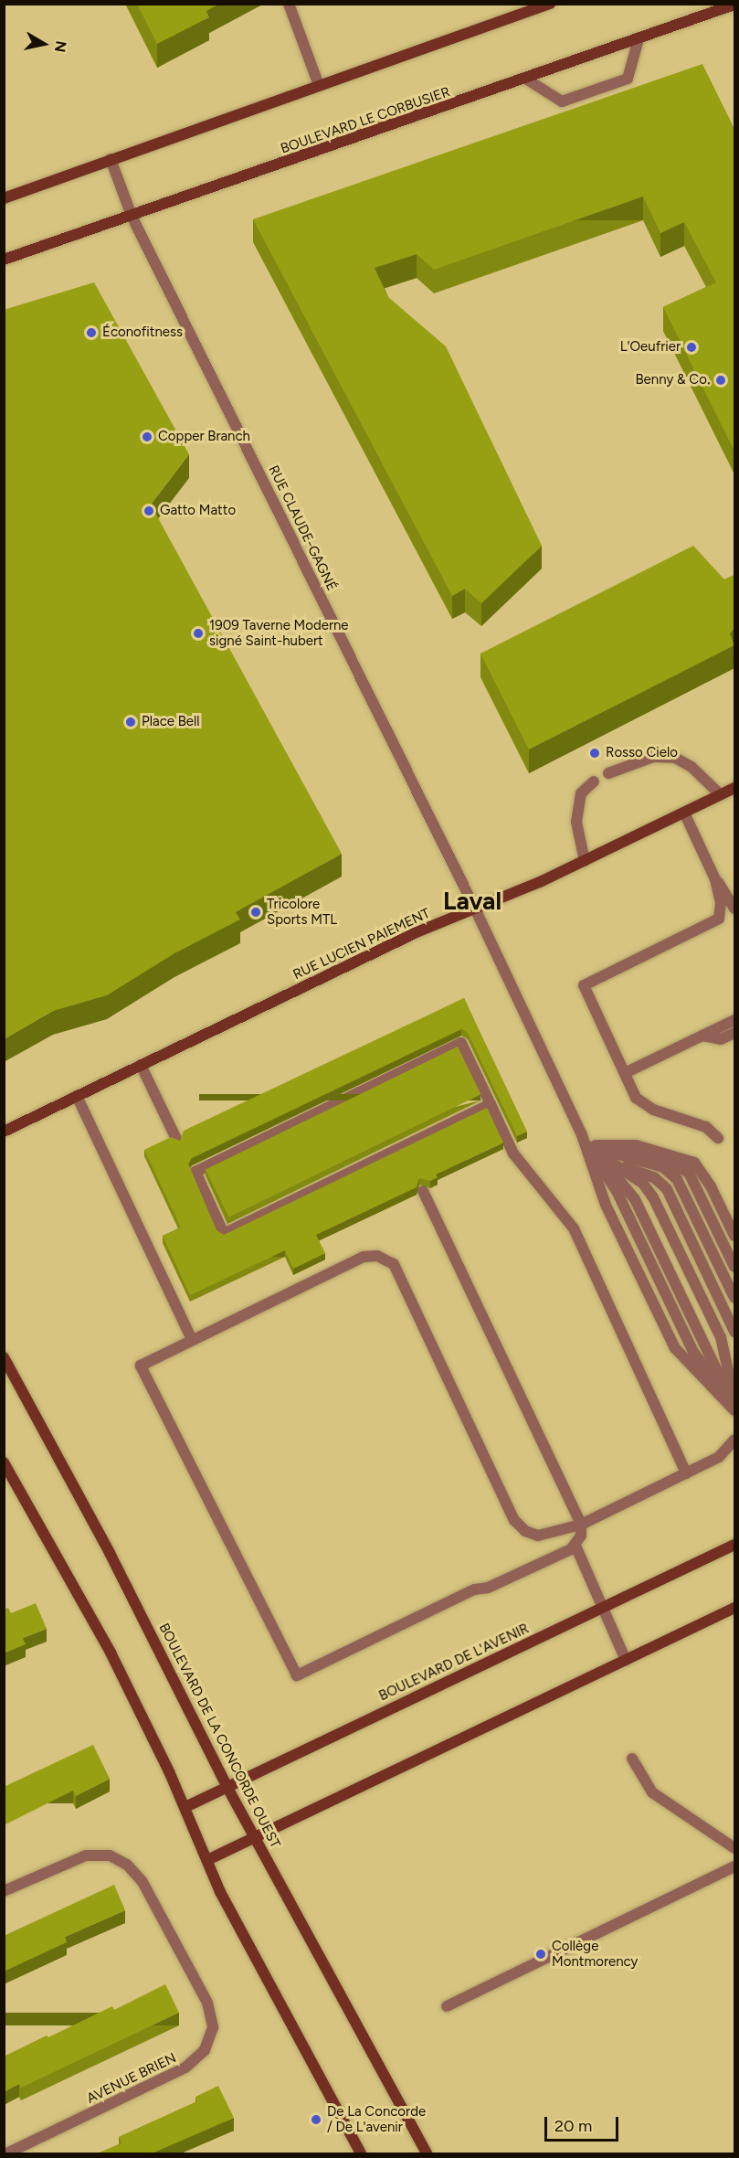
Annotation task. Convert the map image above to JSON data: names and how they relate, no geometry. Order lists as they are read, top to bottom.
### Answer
{
  "streets": {
    "street": [
      "BOULEVARD LE CORBUSIER",
      "RUE CLAUDE-GAGNÉ",
      "RUE LUCIEN PAIEMENT",
      "BOULEVARD DE L'AVENIR",
      "BOULEVARD DE LA CONCORDE OUEST",
      "AVENUE BRIEN"
    ]
  },
  "crossings": [
    ["BOULEVARD LE CORBUSIER", "RUE CLAUDE-GAGNÉ"],
    ["RUE CLAUDE-GAGNÉ", "RUE LUCIEN PAIEMENT"],
    ["BOULEVARD DE L'AVENIR", "BOULEVARD DE LA CONCORDE OUEST"]
  ],
  "districts": ["Laval"],
  "places": [
    "Éconofitness",
    "L'Oeufrier",
    "Benny & Co.",
    "Copper Branch",
    "Gatto Matto",
    "1909 Taverne Moderne signé Saint-hubert",
    "Place Bell",
    "Rosso Cielo",
    "Tricolore Sports MTL",
    "Collège Montmorency",
    "De La Concorde / De L'avenir"
  ],
  "scale_bar": "20 m",
  "north": "right"
}
